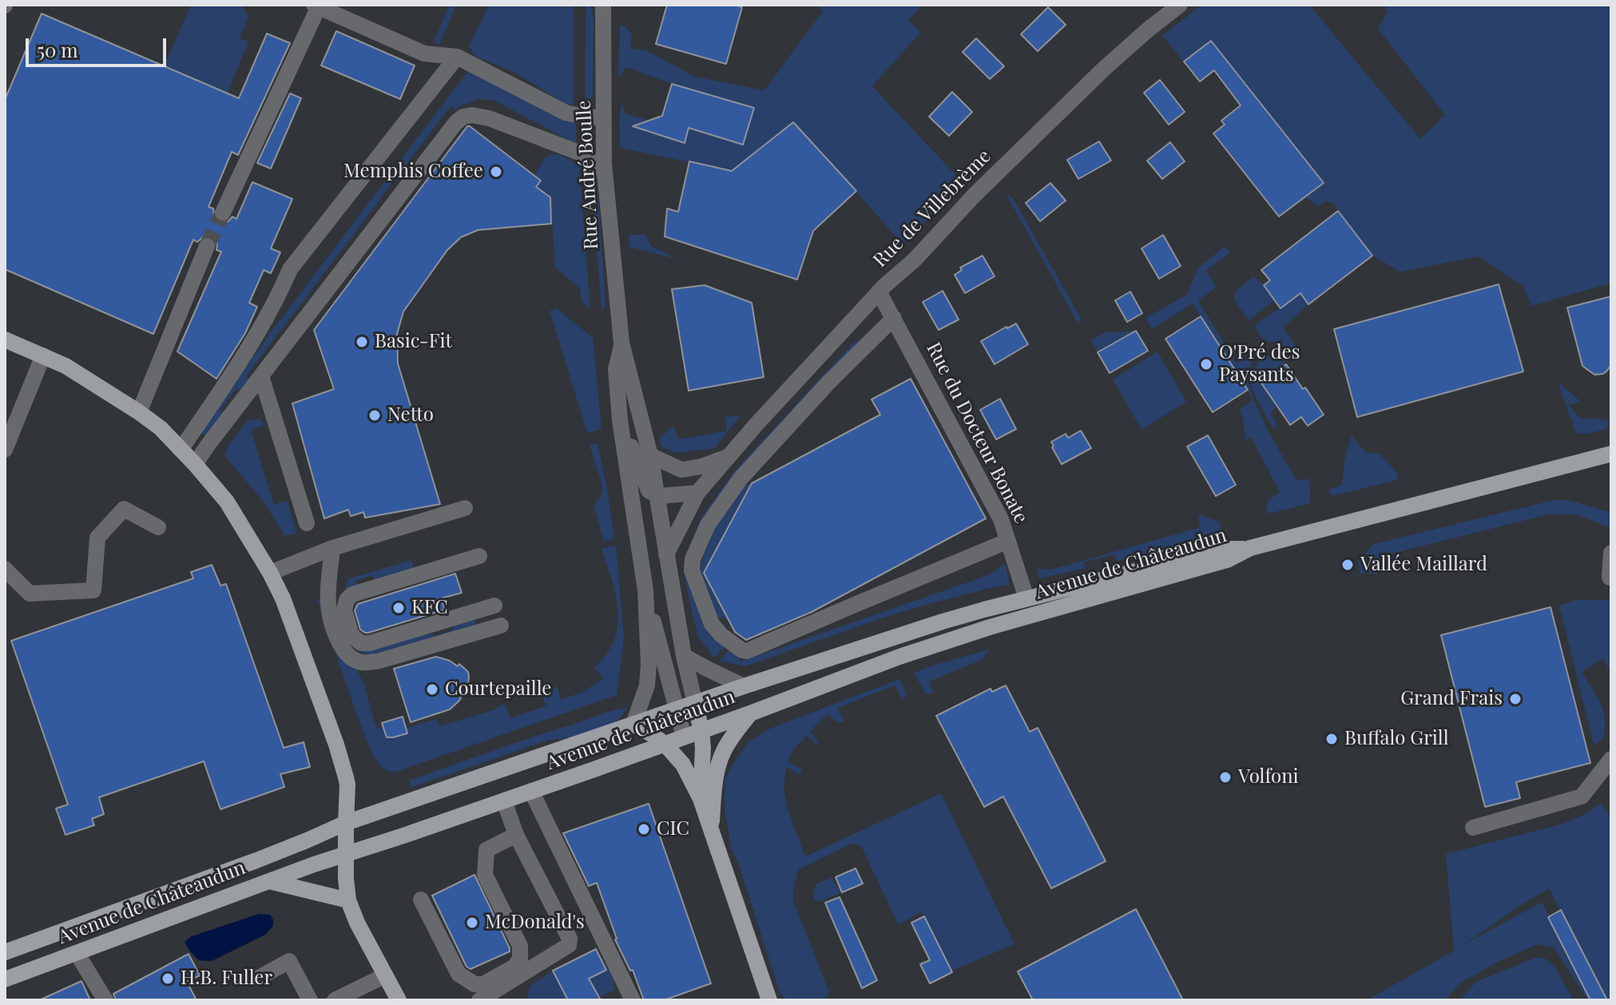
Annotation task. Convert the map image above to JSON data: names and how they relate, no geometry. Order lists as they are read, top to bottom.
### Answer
{
  "streets": {
    "main road": ["Avenue de Châteaudun"],
    "street": ["Rue André Boulle", "Rue de Villebrème", "Rue du Docteur Bonate"]
  },
  "crossings": [
    ["Rue André Boulle", "Rue de Villebrème"],
    ["Rue André Boulle", "Avenue de Châteaudun"],
    ["Rue de Villebrème", "Rue du Docteur Bonate"],
    ["Rue du Docteur Bonate", "Avenue de Châteaudun"]
  ],
  "places": [
    "Memphis Coffee",
    "Basic-Fit",
    "O'Pré des Paysants",
    "Netto",
    "Vallée Maillard",
    "KFC",
    "Courtepaille",
    "Grand Frais",
    "Buffalo Grill",
    "Volfoni",
    "CIC",
    "McDonald's",
    "H.B. Fuller"
  ],
  "scale_bar": "50 m"
}
